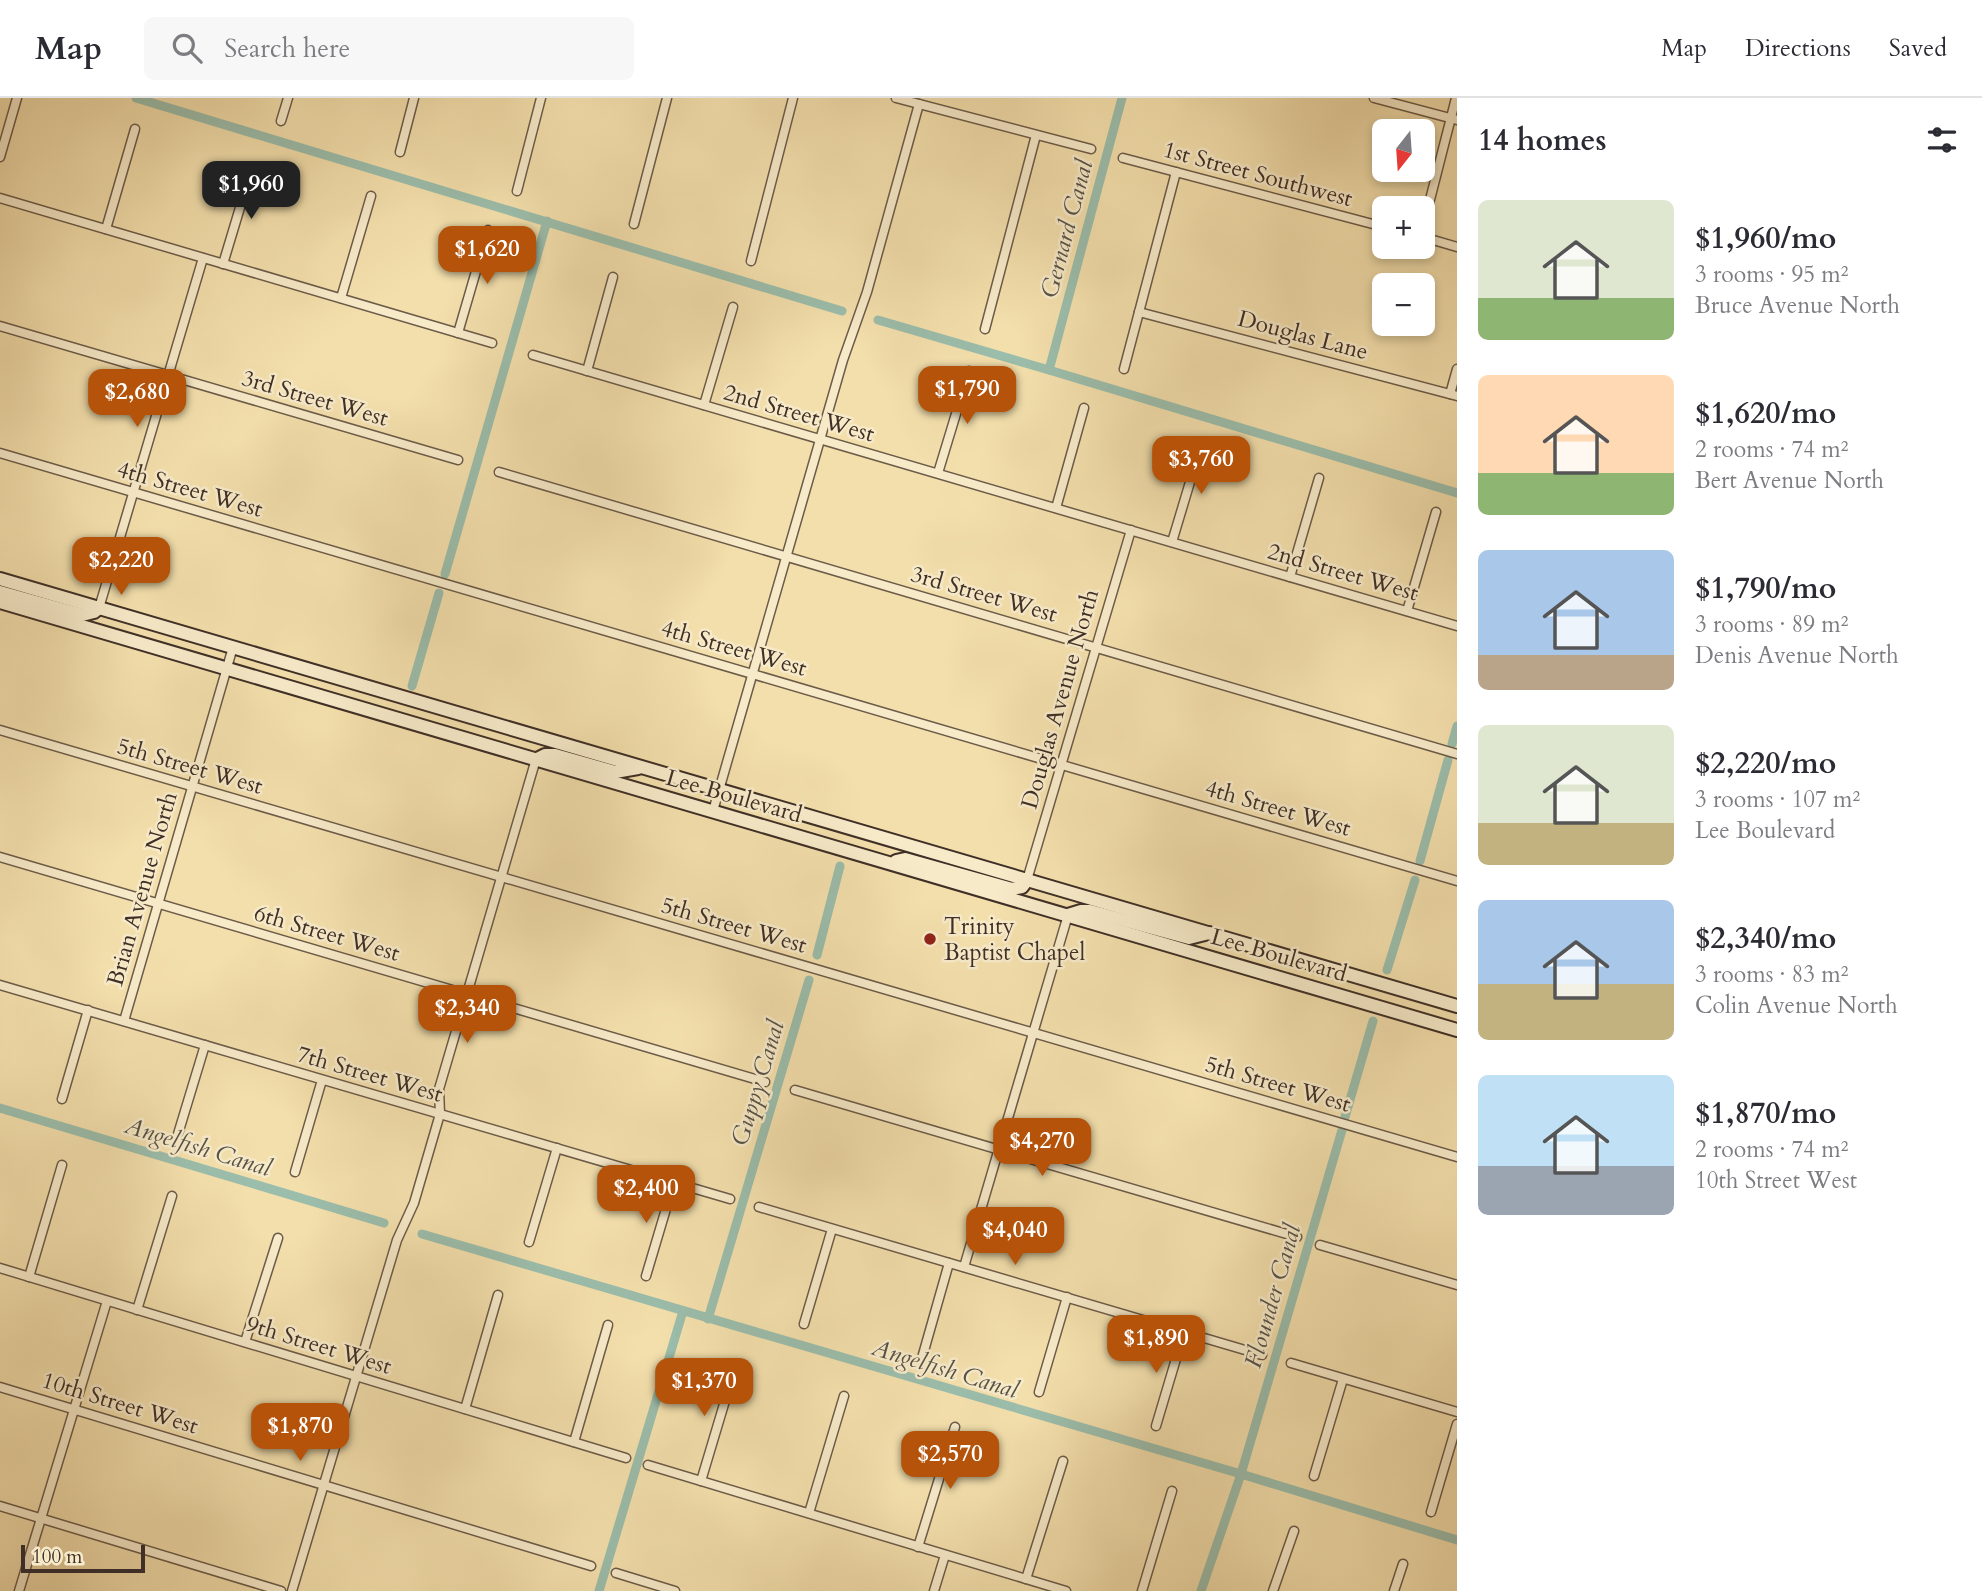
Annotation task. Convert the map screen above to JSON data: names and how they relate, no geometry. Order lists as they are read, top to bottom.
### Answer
{
  "streets": {
    "main road": ["Lee Boulevard"],
    "street": [
      "1st Street Southwest",
      "Douglas Lane",
      "3rd Street West",
      "2nd Street West",
      "4th Street West",
      "Douglas Avenue North",
      "5th Street West",
      "Brian Avenue North",
      "6th Street West",
      "7th Street West",
      "9th Street West",
      "10th Street West"
    ]
  },
  "crossings": [
    ["3rd Street West", "Douglas Avenue North"],
    ["2nd Street West", "Douglas Avenue North"],
    ["4th Street West", "Douglas Avenue North"],
    ["Douglas Avenue North", "Lee Boulevard"],
    ["5th Street West", "Brian Avenue North"],
    ["Lee Boulevard", "Brian Avenue North"],
    ["Brian Avenue North", "6th Street West"],
    ["Brian Avenue North", "7th Street West"]
  ],
  "water": [
    "Gernard Canal",
    "Guppy Canal",
    "Angelfish Canal",
    "Flounder Canal"
  ],
  "places": ["Trinity Baptist Chapel"],
  "scale_bar": "100 m",
  "north": "bottom",
  "page": {
    "header": "Map",
    "search": "Search here",
    "nav": ["Map", "Directions", "Saved"],
    "heading": "14 homes",
    "map_buttons": ["+", "−"],
    "price": [
      "$1,960",
      "$1,620",
      "$1,790",
      "$2,680",
      "$3,760",
      "$2,220",
      "$2,340",
      "$4,270",
      "$2,400",
      "$4,040",
      "$1,890",
      "$1,370",
      "$1,870",
      "$2,570"
    ],
    "list": [
      {
        "name": "$1,960/mo",
        "note": "3 rooms · 95 m² · Bruce Avenue North"
      },
      {
        "name": "$1,620/mo",
        "note": "2 rooms · 74 m² · Bert Avenue North"
      },
      {
        "name": "$1,790/mo",
        "note": "3 rooms · 89 m² · Denis Avenue North"
      },
      {
        "name": "$2,220/mo",
        "note": "3 rooms · 107 m² · Lee Boulevard"
      },
      {
        "name": "$2,340/mo",
        "note": "3 rooms · 83 m² · Colin Avenue North"
      },
      {
        "name": "$1,870/mo",
        "note": "2 rooms · 74 m² · 10th Street West"
      }
    ],
    "scale": "100 m"
  }
}
